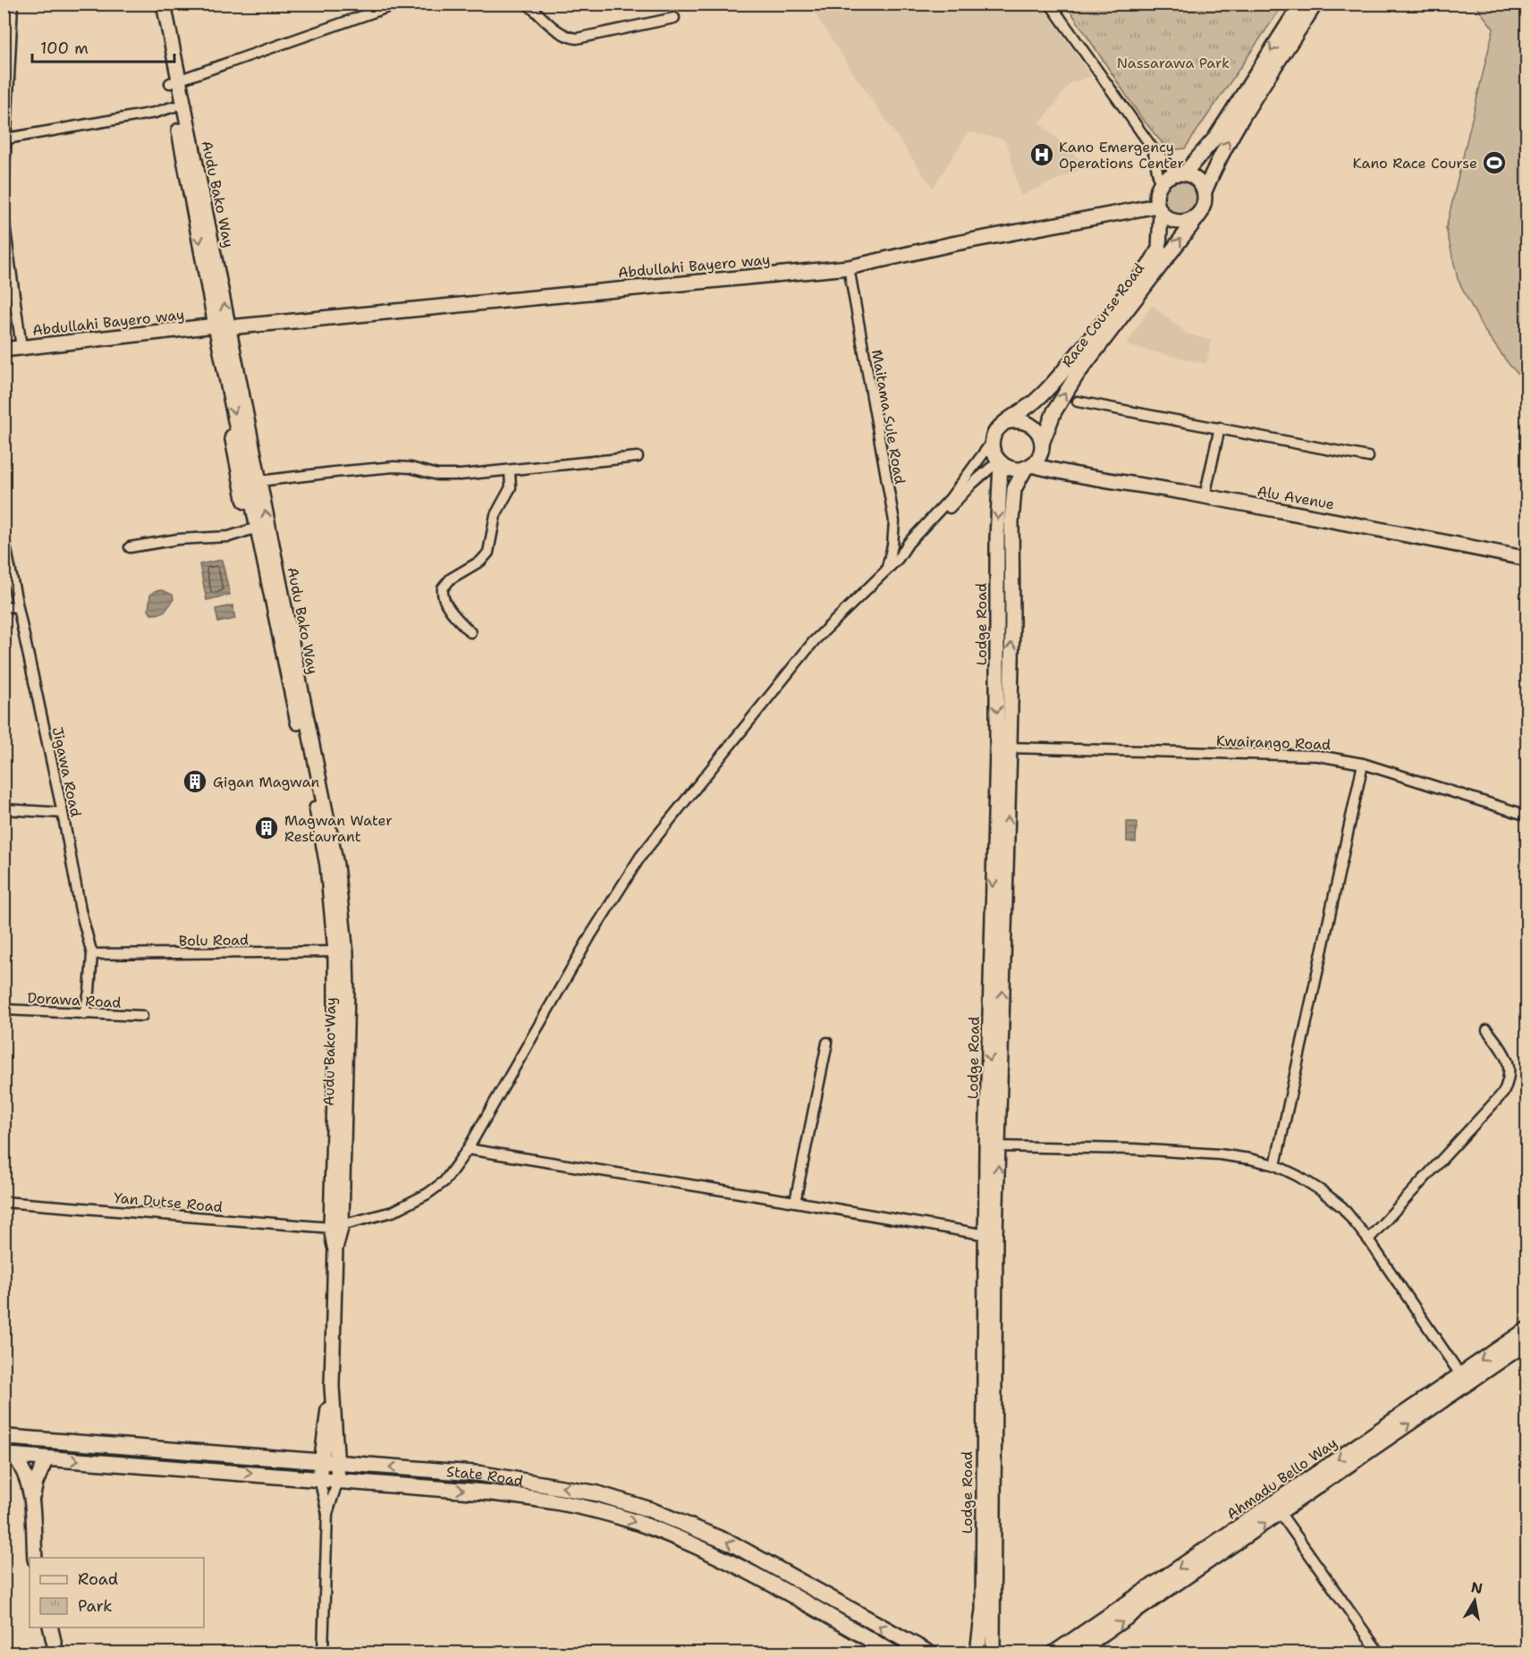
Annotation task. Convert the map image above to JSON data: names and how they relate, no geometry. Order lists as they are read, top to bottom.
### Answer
{
  "streets": {
    "main road": ["State Road"],
    "street": [
      "Audu Bako Way",
      "Abdullahi Bayero way",
      "Race Course Road",
      "Maitama Sule Road",
      "Alu Avenue",
      "Lodge Road",
      "Kwairango Road",
      "Jigawa Road",
      "Bolu Road",
      "Dorawa Road",
      "Yan Dutse Road",
      "Ahmadu Bello Way"
    ]
  },
  "crossings": [
    ["Audu Bako Way", "Abdullahi Bayero way"],
    ["Audu Bako Way", "Bolu Road"],
    ["Audu Bako Way", "Yan Dutse Road"],
    ["Audu Bako Way", "State Road"],
    ["Abdullahi Bayero way", "Race Course Road"],
    ["Abdullahi Bayero way", "Maitama Sule Road"],
    ["Race Course Road", "Alu Avenue"],
    ["Race Course Road", "Lodge Road"],
    ["Alu Avenue", "Lodge Road"],
    ["Lodge Road", "Kwairango Road"],
    ["Jigawa Road", "Bolu Road"],
    ["Jigawa Road", "Dorawa Road"]
  ],
  "parks": ["Nassarawa Park"],
  "places": {
    "hospital": ["Kano Emergency Operations Center"],
    "sports": ["Kano Race Course"],
    "building": ["Gigan Magwan", "Magwan Water Restaurant"]
  },
  "legend": ["Road", "Park"],
  "scale_bar": "100 m",
  "north": "top"
}
